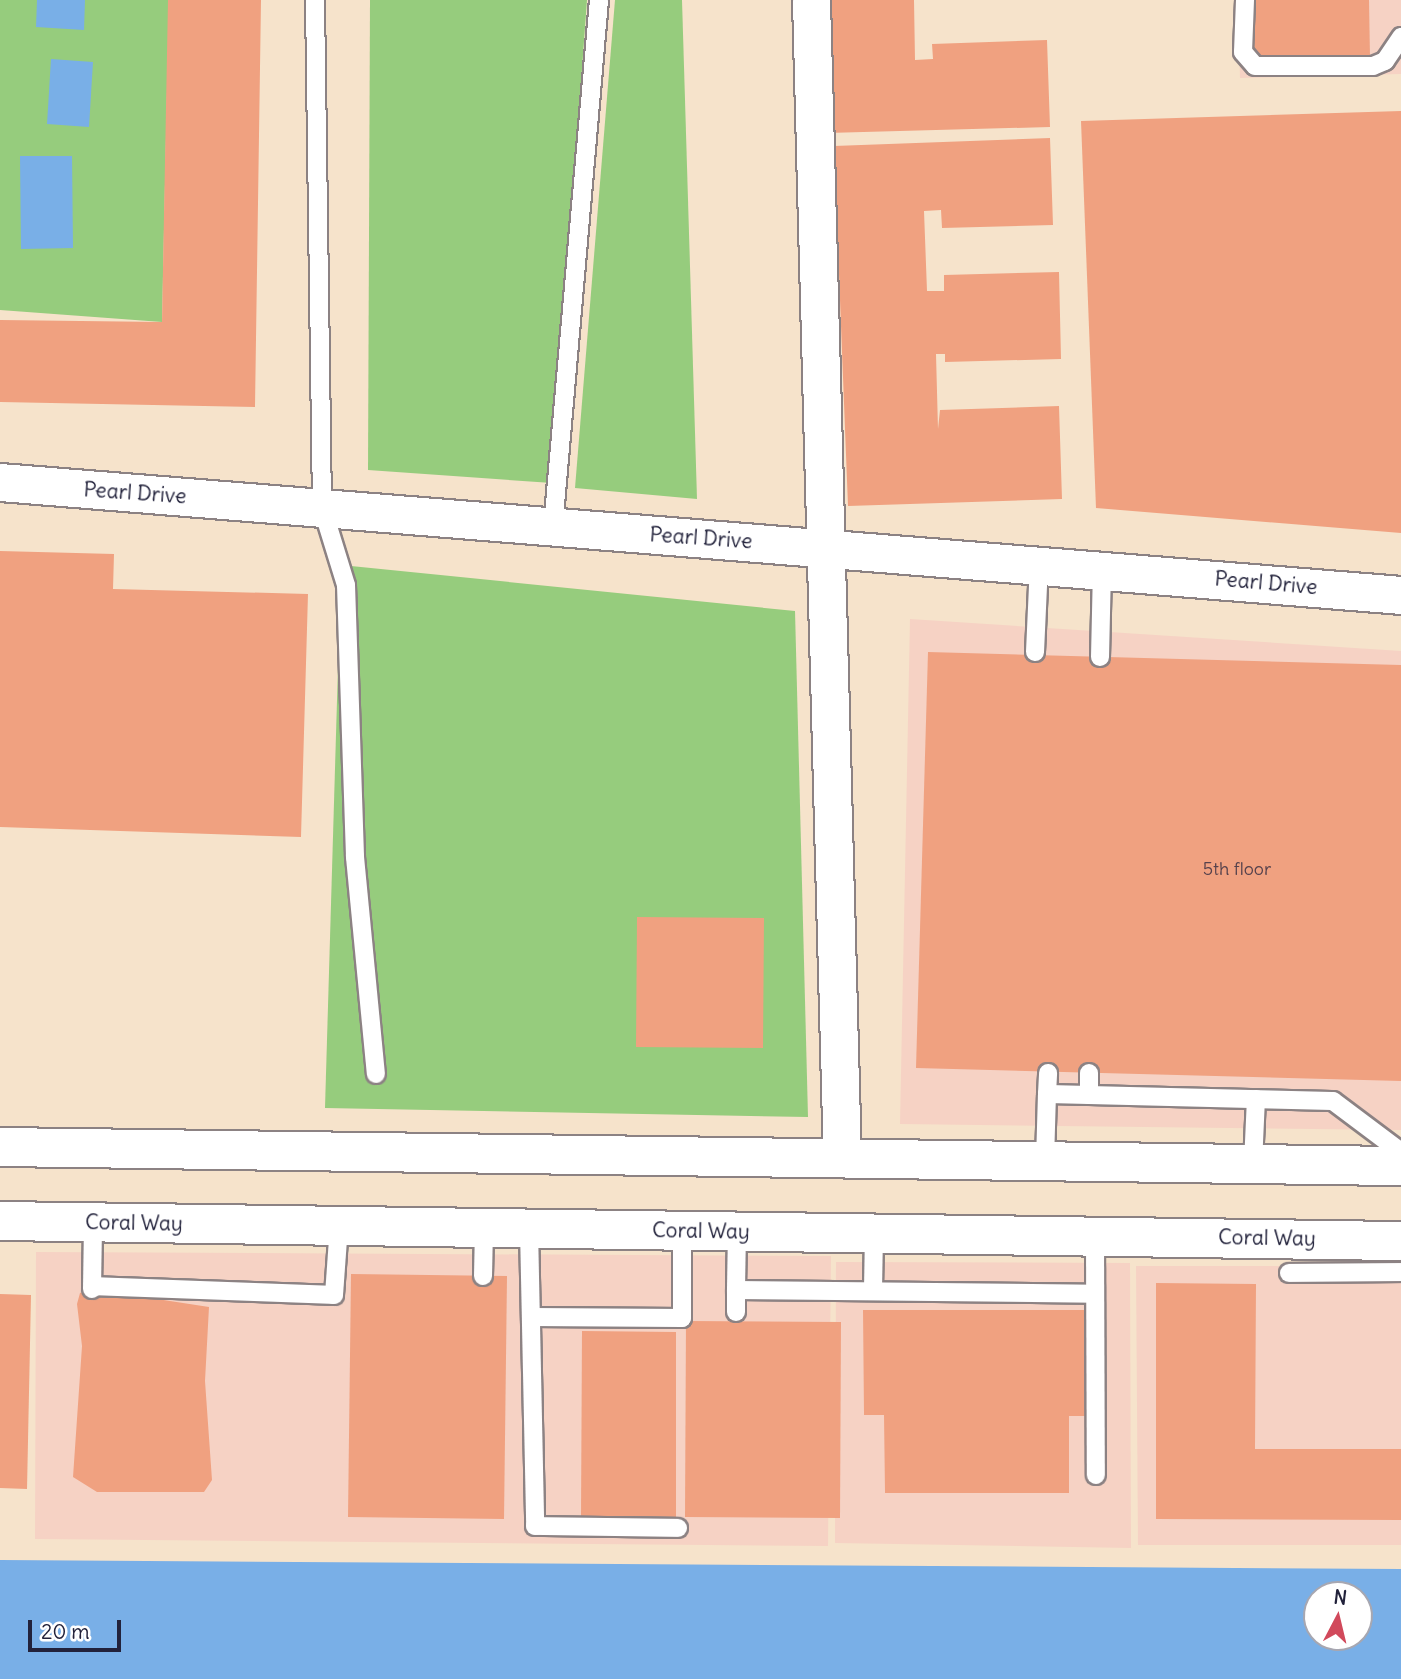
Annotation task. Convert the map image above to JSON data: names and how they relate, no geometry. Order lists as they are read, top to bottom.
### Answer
{
  "streets": {
    "street": ["Pearl Drive", "Coral Way"]
  },
  "house_numbers": ["5th floor"],
  "scale_bar": "20 m",
  "north": "top"
}
